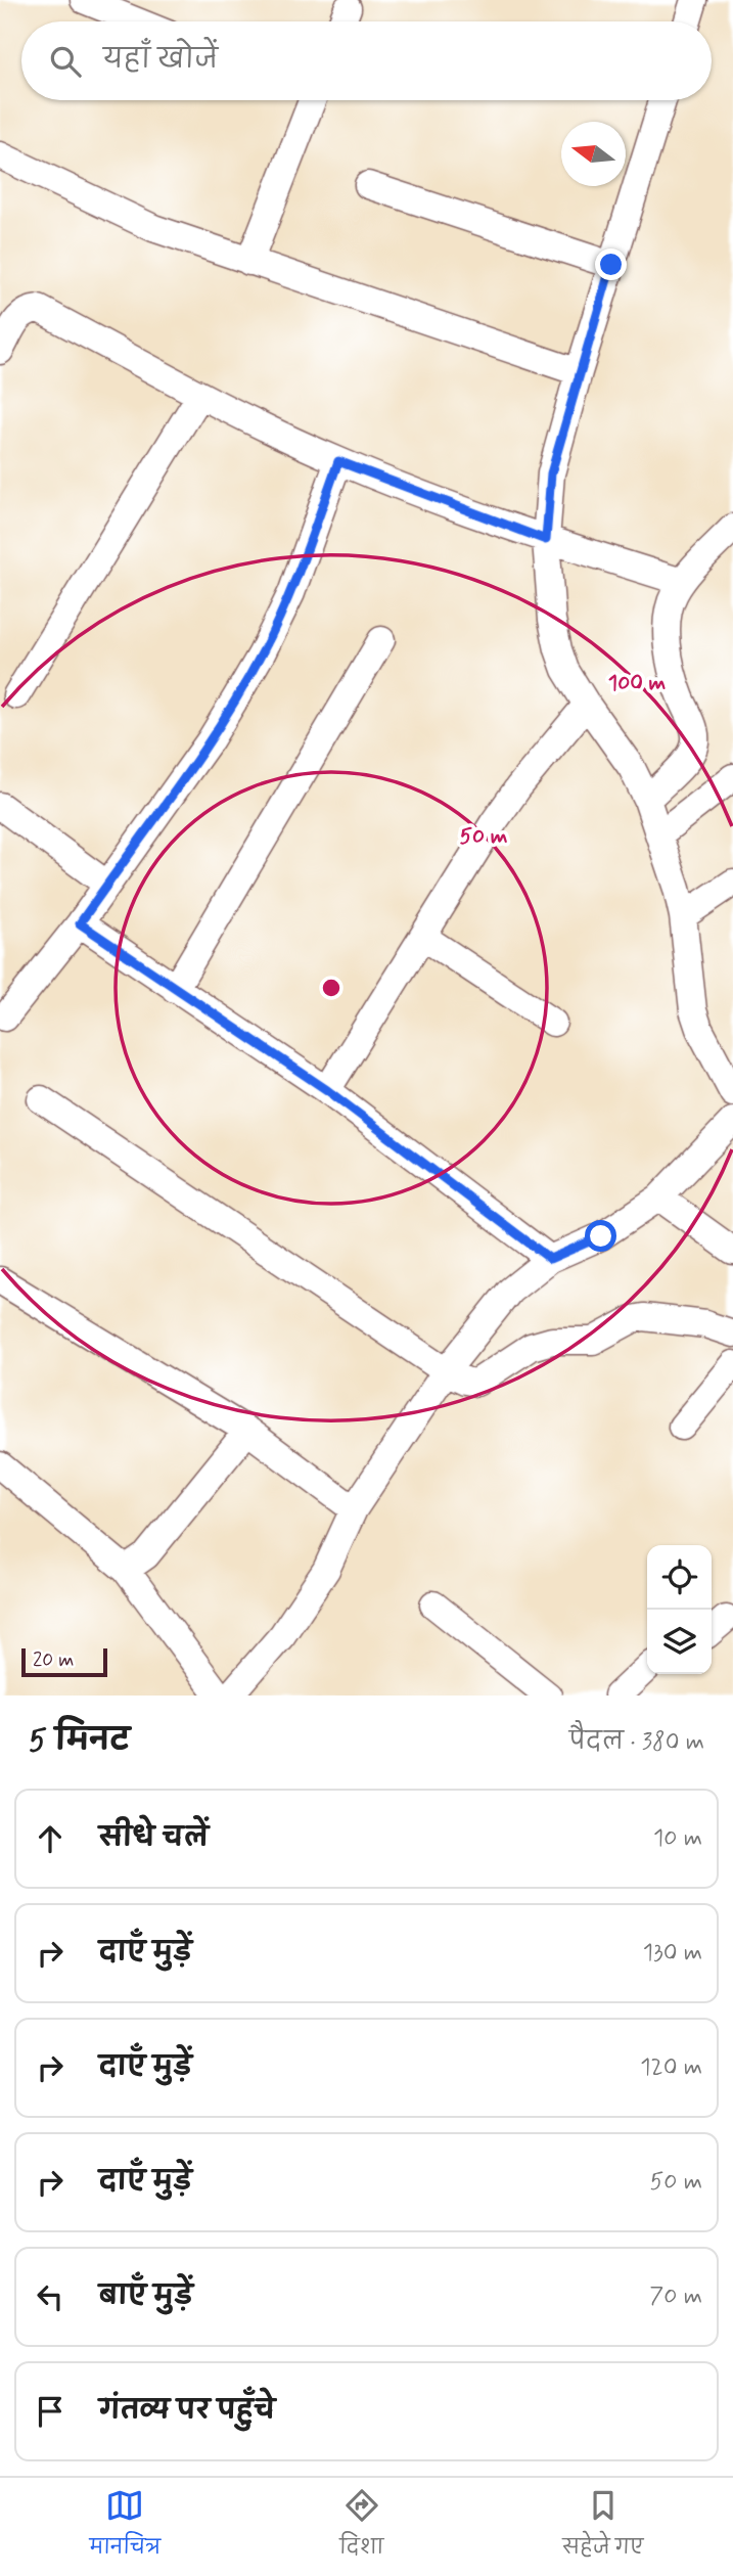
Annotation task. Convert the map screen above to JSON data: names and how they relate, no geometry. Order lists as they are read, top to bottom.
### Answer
{
  "scale_bar": "20 m",
  "north": "left",
  "page": {
    "search": "यहाँ खोजें",
    "scale": "20 m",
    "heading": ["5 मिनट", "पैदल · 380 m"],
    "list": [
      ["सीधे चलें", "10 m"],
      ["दाएँ मुड़ें", "130 m"],
      ["दाएँ मुड़ें", "120 m"],
      ["दाएँ मुड़ें", "50 m"],
      ["बाएँ मुड़ें", "70 m"],
      "गंतव्य पर पहुँचे"
    ],
    "nav": ["मानचित्र", "दिशा", "सहेजे गए"]
  },
  "rings": ["100 m", "50 m"]
}
